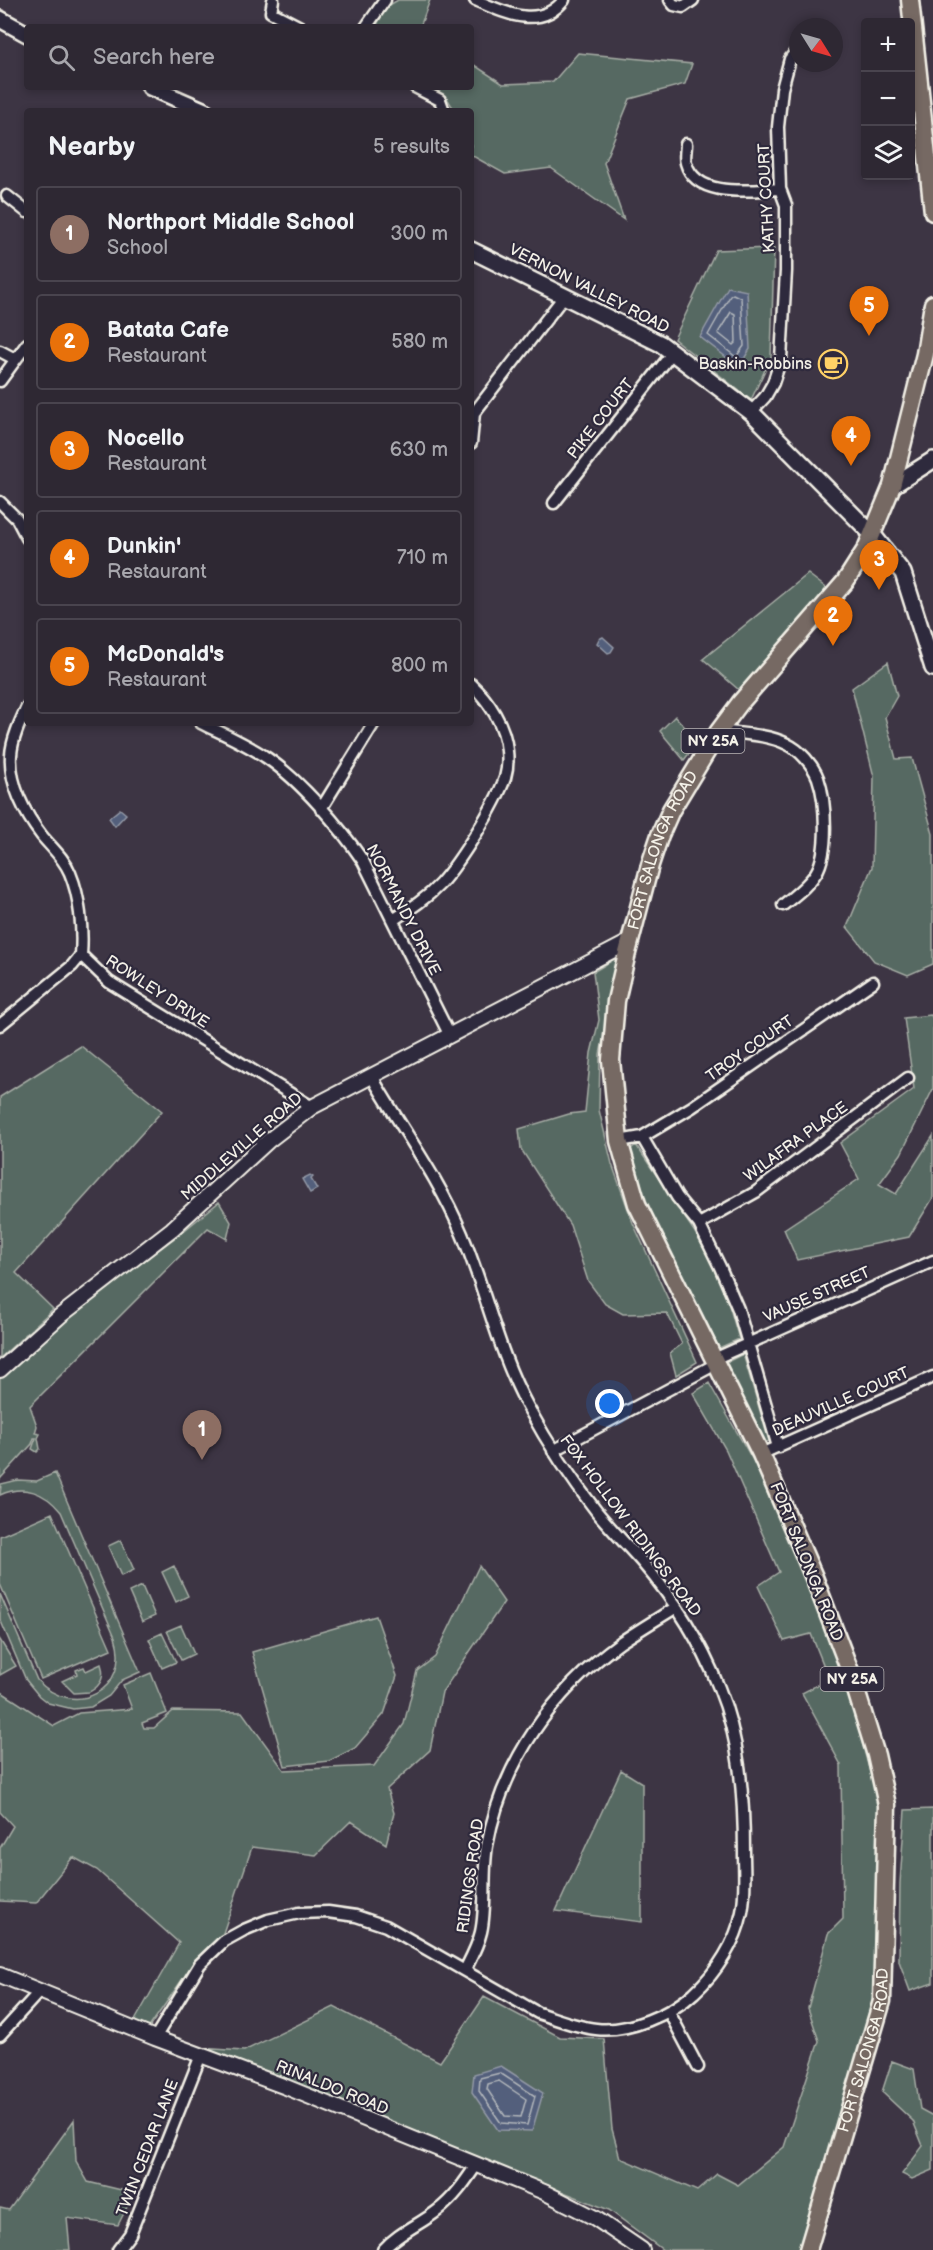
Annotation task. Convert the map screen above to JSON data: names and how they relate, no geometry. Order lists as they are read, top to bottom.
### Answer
{
  "streets": {
    "main road": ["VERNON VALLEY ROAD", "NY 25A", "FORT SALONGA ROAD"],
    "street": [
      "KATHY COURT",
      "PIKE COURT",
      "NORMANDY DRIVE",
      "ROWLEY DRIVE",
      "TROY COURT",
      "WILAFRA PLACE",
      "MIDDLEVILLE ROAD",
      "VAUSE STREET",
      "DEAUVILLE COURT",
      "FOX HOLLOW RIDINGS ROAD",
      "RIDINGS ROAD",
      "RINALDO ROAD",
      "TWIN CEDAR LANE"
    ]
  },
  "crossings": [
    ["KATHY COURT", "VERNON VALLEY ROAD"],
    ["VERNON VALLEY ROAD", "PIKE COURT"],
    ["VERNON VALLEY ROAD", "FORT SALONGA ROAD"],
    ["FORT SALONGA ROAD", "MIDDLEVILLE ROAD"],
    ["FORT SALONGA ROAD", "VAUSE STREET"],
    ["FORT SALONGA ROAD", "DEAUVILLE COURT"],
    ["NORMANDY DRIVE", "MIDDLEVILLE ROAD"],
    ["ROWLEY DRIVE", "MIDDLEVILLE ROAD"],
    ["MIDDLEVILLE ROAD", "FOX HOLLOW RIDINGS ROAD"],
    ["VAUSE STREET", "FOX HOLLOW RIDINGS ROAD"],
    ["FOX HOLLOW RIDINGS ROAD", "RIDINGS ROAD"],
    ["FOX HOLLOW RIDINGS ROAD", "RINALDO ROAD"],
    ["RINALDO ROAD", "TWIN CEDAR LANE"]
  ],
  "places": {
    "cafe": ["Baskin-Robbins"]
  },
  "north": "bottom right",
  "page": {
    "map_buttons": ["+", "−"],
    "search": "Search here",
    "heading": ["Nearby", "5 results"],
    "list": [
      {
        "mark": "1",
        "name": "Northport Middle School",
        "note": "School",
        "value": "300 m"
      },
      {
        "mark": "2",
        "name": "Batata Cafe",
        "note": "Restaurant",
        "value": "580 m"
      },
      {
        "mark": "3",
        "name": "Nocello",
        "note": "Restaurant",
        "value": "630 m"
      },
      {
        "mark": "4",
        "name": "Dunkin'",
        "note": "Restaurant",
        "value": "710 m"
      },
      {
        "mark": "5",
        "name": "McDonald's",
        "note": "Restaurant",
        "value": "800 m"
      }
    ],
    "pins": [
      "5",
      "4",
      "3",
      "2",
      "1"
    ]
  }
}
